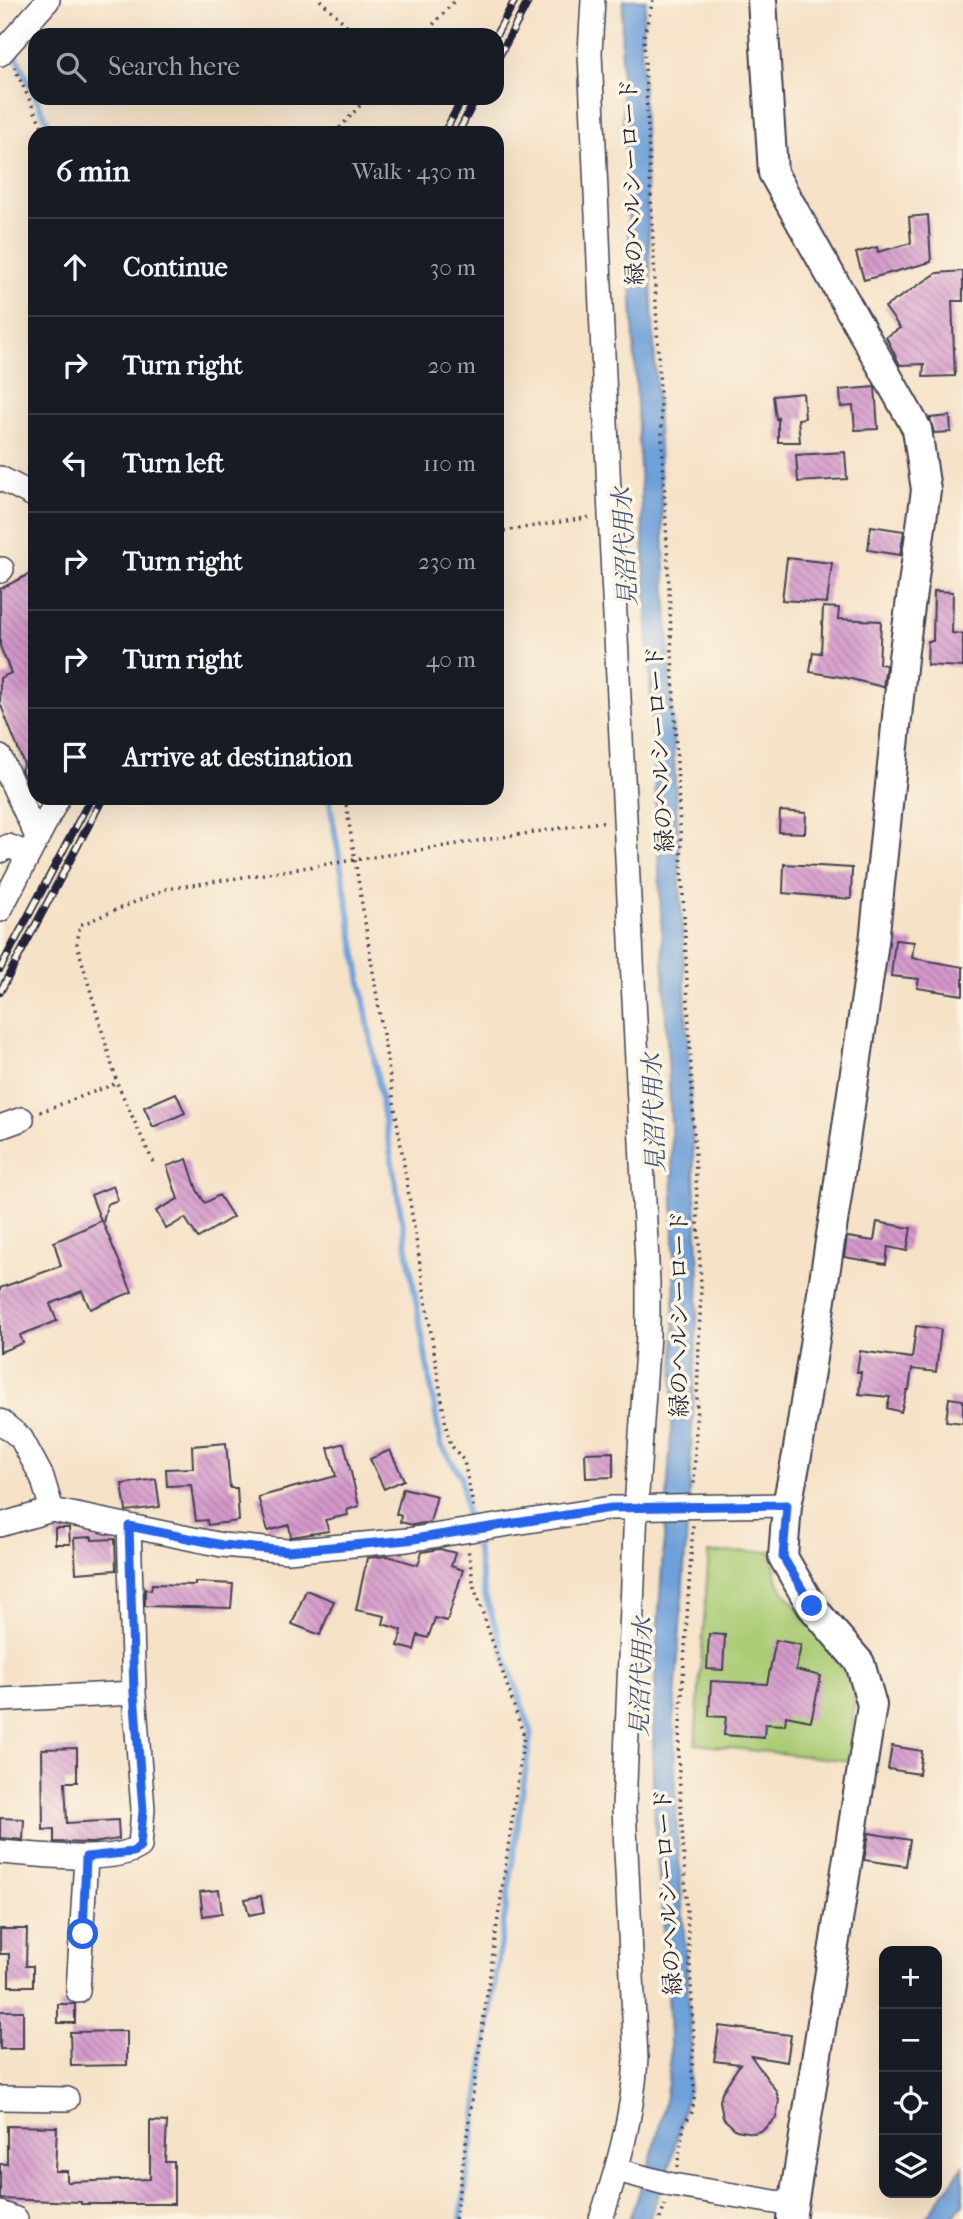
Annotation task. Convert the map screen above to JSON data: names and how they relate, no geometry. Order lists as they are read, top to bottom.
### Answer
{
  "streets": {
    "path": ["緑のヘルシーロード"]
  },
  "water": ["見沼代用水"],
  "page": {
    "search": "Search here",
    "heading": ["6 min", "Walk · 430 m"],
    "list": [
      ["Continue", "30 m"],
      ["Turn right", "20 m"],
      ["Turn left", "110 m"],
      ["Turn right", "230 m"],
      ["Turn right", "40 m"],
      "Arrive at destination"
    ],
    "map_buttons": ["+", "−"]
  }
}
